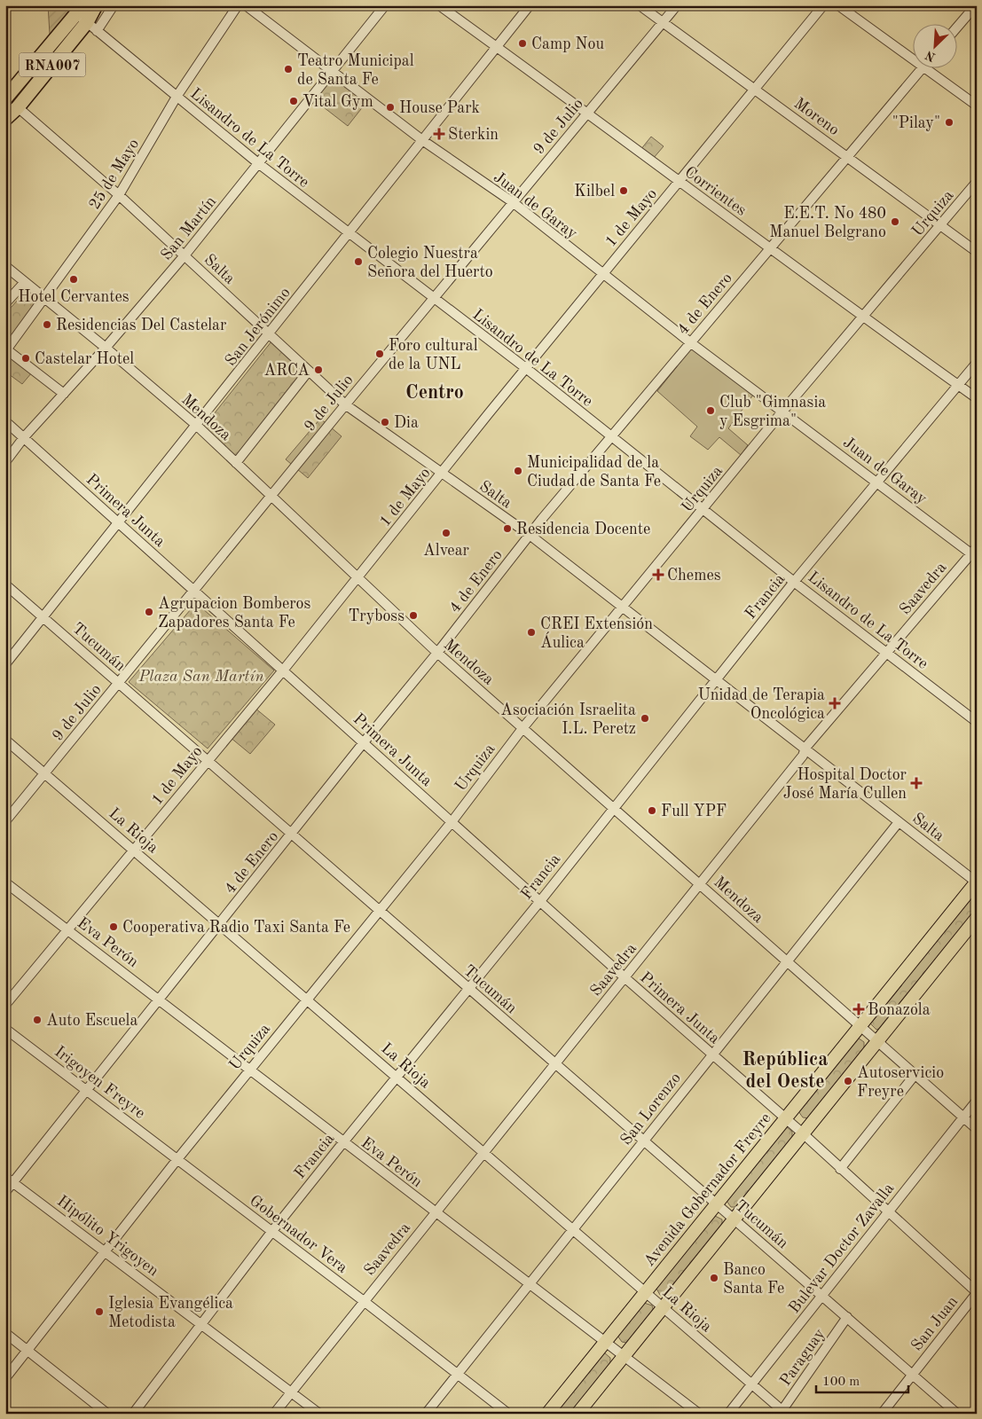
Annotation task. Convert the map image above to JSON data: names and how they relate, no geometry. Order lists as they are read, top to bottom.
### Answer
{
  "streets": {
    "highway": ["RNA007"],
    "main road": ["Avenida Gobernador Freyre"],
    "street": [
      "Moreno",
      "9 de Julio",
      "Lisandro de La Torre",
      "25 de Mayo",
      "Corrientes",
      "Juan de Garay",
      "Urquiza",
      "1 de Mayo",
      "San Martín",
      "Salta",
      "4 de Enero",
      "San Jerónimo",
      "Mendoza",
      "Primera Junta",
      "Saavedra",
      "Francia",
      "Tucumán",
      "La Rioja",
      "Eva Perón",
      "Irigoyen Freyre",
      "San Lorenzo",
      "Gobernador Vera",
      "Hipólito Yrigoyen",
      "Bulevar Doctor Zavalla",
      "San Juan",
      "Paraguay"
    ]
  },
  "crossings": [
    ["RNA007", "Lisandro de La Torre"],
    ["RNA007", "Salta"],
    ["Moreno", "9 de Julio"],
    ["Moreno", "Urquiza"],
    ["Moreno", "1 de Mayo"],
    ["Moreno", "4 de Enero"],
    ["9 de Julio", "Lisandro de La Torre"],
    ["9 de Julio", "Corrientes"],
    ["9 de Julio", "Juan de Garay"],
    ["9 de Julio", "Salta"],
    ["9 de Julio", "Mendoza"],
    ["9 de Julio", "Primera Junta"],
    ["9 de Julio", "Tucumán"],
    ["9 de Julio", "La Rioja"],
    ["Lisandro de La Torre", "25 de Mayo"],
    ["Lisandro de La Torre", "Urquiza"],
    ["Lisandro de La Torre", "1 de Mayo"],
    ["Lisandro de La Torre", "San Martín"],
    ["Lisandro de La Torre", "4 de Enero"],
    ["Lisandro de La Torre", "San Jerónimo"],
    ["Lisandro de La Torre", "Saavedra"],
    ["Lisandro de La Torre", "Francia"],
    ["25 de Mayo", "Salta"],
    ["25 de Mayo", "Mendoza"],
    ["Corrientes", "Urquiza"],
    ["Corrientes", "1 de Mayo"],
    ["Corrientes", "4 de Enero"],
    ["Corrientes", "San Jerónimo"],
    ["Corrientes", "Francia"],
    ["Juan de Garay", "Urquiza"],
    ["Juan de Garay", "1 de Mayo"],
    ["Juan de Garay", "San Martín"],
    ["Juan de Garay", "4 de Enero"],
    ["Juan de Garay", "San Jerónimo"],
    ["Juan de Garay", "Saavedra"],
    ["Juan de Garay", "Francia"],
    ["Urquiza", "Salta"],
    ["Urquiza", "Mendoza"],
    ["Urquiza", "Primera Junta"],
    ["Urquiza", "Tucumán"],
    ["Urquiza", "La Rioja"],
    ["Urquiza", "Eva Perón"],
    ["Urquiza", "Irigoyen Freyre"],
    ["Urquiza", "Gobernador Vera"],
    ["Urquiza", "Hipólito Yrigoyen"],
    ["1 de Mayo", "Salta"],
    ["1 de Mayo", "Mendoza"],
    ["1 de Mayo", "Primera Junta"],
    ["1 de Mayo", "Tucumán"],
    ["1 de Mayo", "La Rioja"],
    ["1 de Mayo", "Eva Perón"],
    ["San Martín", "Salta"],
    ["San Martín", "Mendoza"],
    ["San Martín", "Primera Junta"],
    ["Salta", "4 de Enero"],
    ["Salta", "San Jerónimo"],
    ["Salta", "Saavedra"],
    ["Salta", "Francia"],
    ["Salta", "San Lorenzo"],
    ["Salta", "Avenida Gobernador Freyre"],
    ["4 de Enero", "Mendoza"],
    ["4 de Enero", "Primera Junta"],
    ["4 de Enero", "Tucumán"],
    ["4 de Enero", "La Rioja"],
    ["4 de Enero", "Eva Perón"],
    ["4 de Enero", "Irigoyen Freyre"],
    ["4 de Enero", "Hipólito Yrigoyen"],
    ["San Jerónimo", "Mendoza"],
    ["San Jerónimo", "Primera Junta"],
    ["San Jerónimo", "Tucumán"],
    ["Mendoza", "Saavedra"],
    ["Mendoza", "Francia"],
    ["Mendoza", "San Lorenzo"],
    ["Mendoza", "Avenida Gobernador Freyre"],
    ["Mendoza", "Bulevar Doctor Zavalla"],
    ["Primera Junta", "Saavedra"],
    ["Primera Junta", "Francia"],
    ["Primera Junta", "San Lorenzo"],
    ["Primera Junta", "Avenida Gobernador Freyre"],
    ["Primera Junta", "Bulevar Doctor Zavalla"],
    ["Primera Junta", "San Juan"],
    ["Saavedra", "Tucumán"],
    ["Saavedra", "La Rioja"],
    ["Saavedra", "Eva Perón"],
    ["Saavedra", "Gobernador Vera"],
    ["Saavedra", "Hipólito Yrigoyen"],
    ["Francia", "Tucumán"],
    ["Francia", "La Rioja"],
    ["Francia", "Eva Perón"],
    ["Francia", "Gobernador Vera"],
    ["Francia", "Hipólito Yrigoyen"],
    ["Tucumán", "San Lorenzo"],
    ["Tucumán", "Avenida Gobernador Freyre"],
    ["Tucumán", "Bulevar Doctor Zavalla"],
    ["Tucumán", "San Juan"],
    ["Tucumán", "Paraguay"],
    ["La Rioja", "San Lorenzo"],
    ["La Rioja", "Avenida Gobernador Freyre"],
    ["La Rioja", "Bulevar Doctor Zavalla"],
    ["La Rioja", "Paraguay"],
    ["Eva Perón", "San Lorenzo"],
    ["Eva Perón", "Avenida Gobernador Freyre"],
    ["Irigoyen Freyre", "Gobernador Vera"],
    ["San Lorenzo", "Gobernador Vera"]
  ],
  "districts": ["Centro", "República del Oeste"],
  "parks": ["Plaza San Martín"],
  "places": {
    "other": [
      "Camp Nou",
      "Teatro Municipal de Santa Fe",
      "Vital Gym",
      "House Park",
      "\"Pilay\"",
      "Kilbel",
      "E.E.T. No 480 Manuel Belgrano",
      "Colegio Nuestra Señora del Huerto",
      "Hotel Cervantes",
      "Residencias Del Castelar",
      "Foro cultural de la UNL",
      "Castelar Hotel",
      "ARCA",
      "Club \"Gimnasia y Esgrima\"",
      "Dia",
      "Municipalidad de la Ciudad de Santa Fe",
      "Residencia Docente",
      "Alvear",
      "Agrupacion Bomberos Zapadores Santa Fe",
      "Tryboss",
      "CREI Extensión Áulica",
      "Asociación Israelita I.L. Peretz",
      "Full YPF",
      "Cooperativa Radio Taxi Santa Fe",
      "Auto Escuela",
      "Autoservicio Freyre",
      "Banco Santa Fe",
      "Iglesia Evangélica Metodista"
    ],
    "health": [
      "Sterkin",
      "Chemes",
      "Unidad de Terapia Oncológica",
      "Hospital Doctor José María Cullen",
      "Bonazola"
    ]
  },
  "scale_bar": "100 m",
  "north": "bottom left"
}
